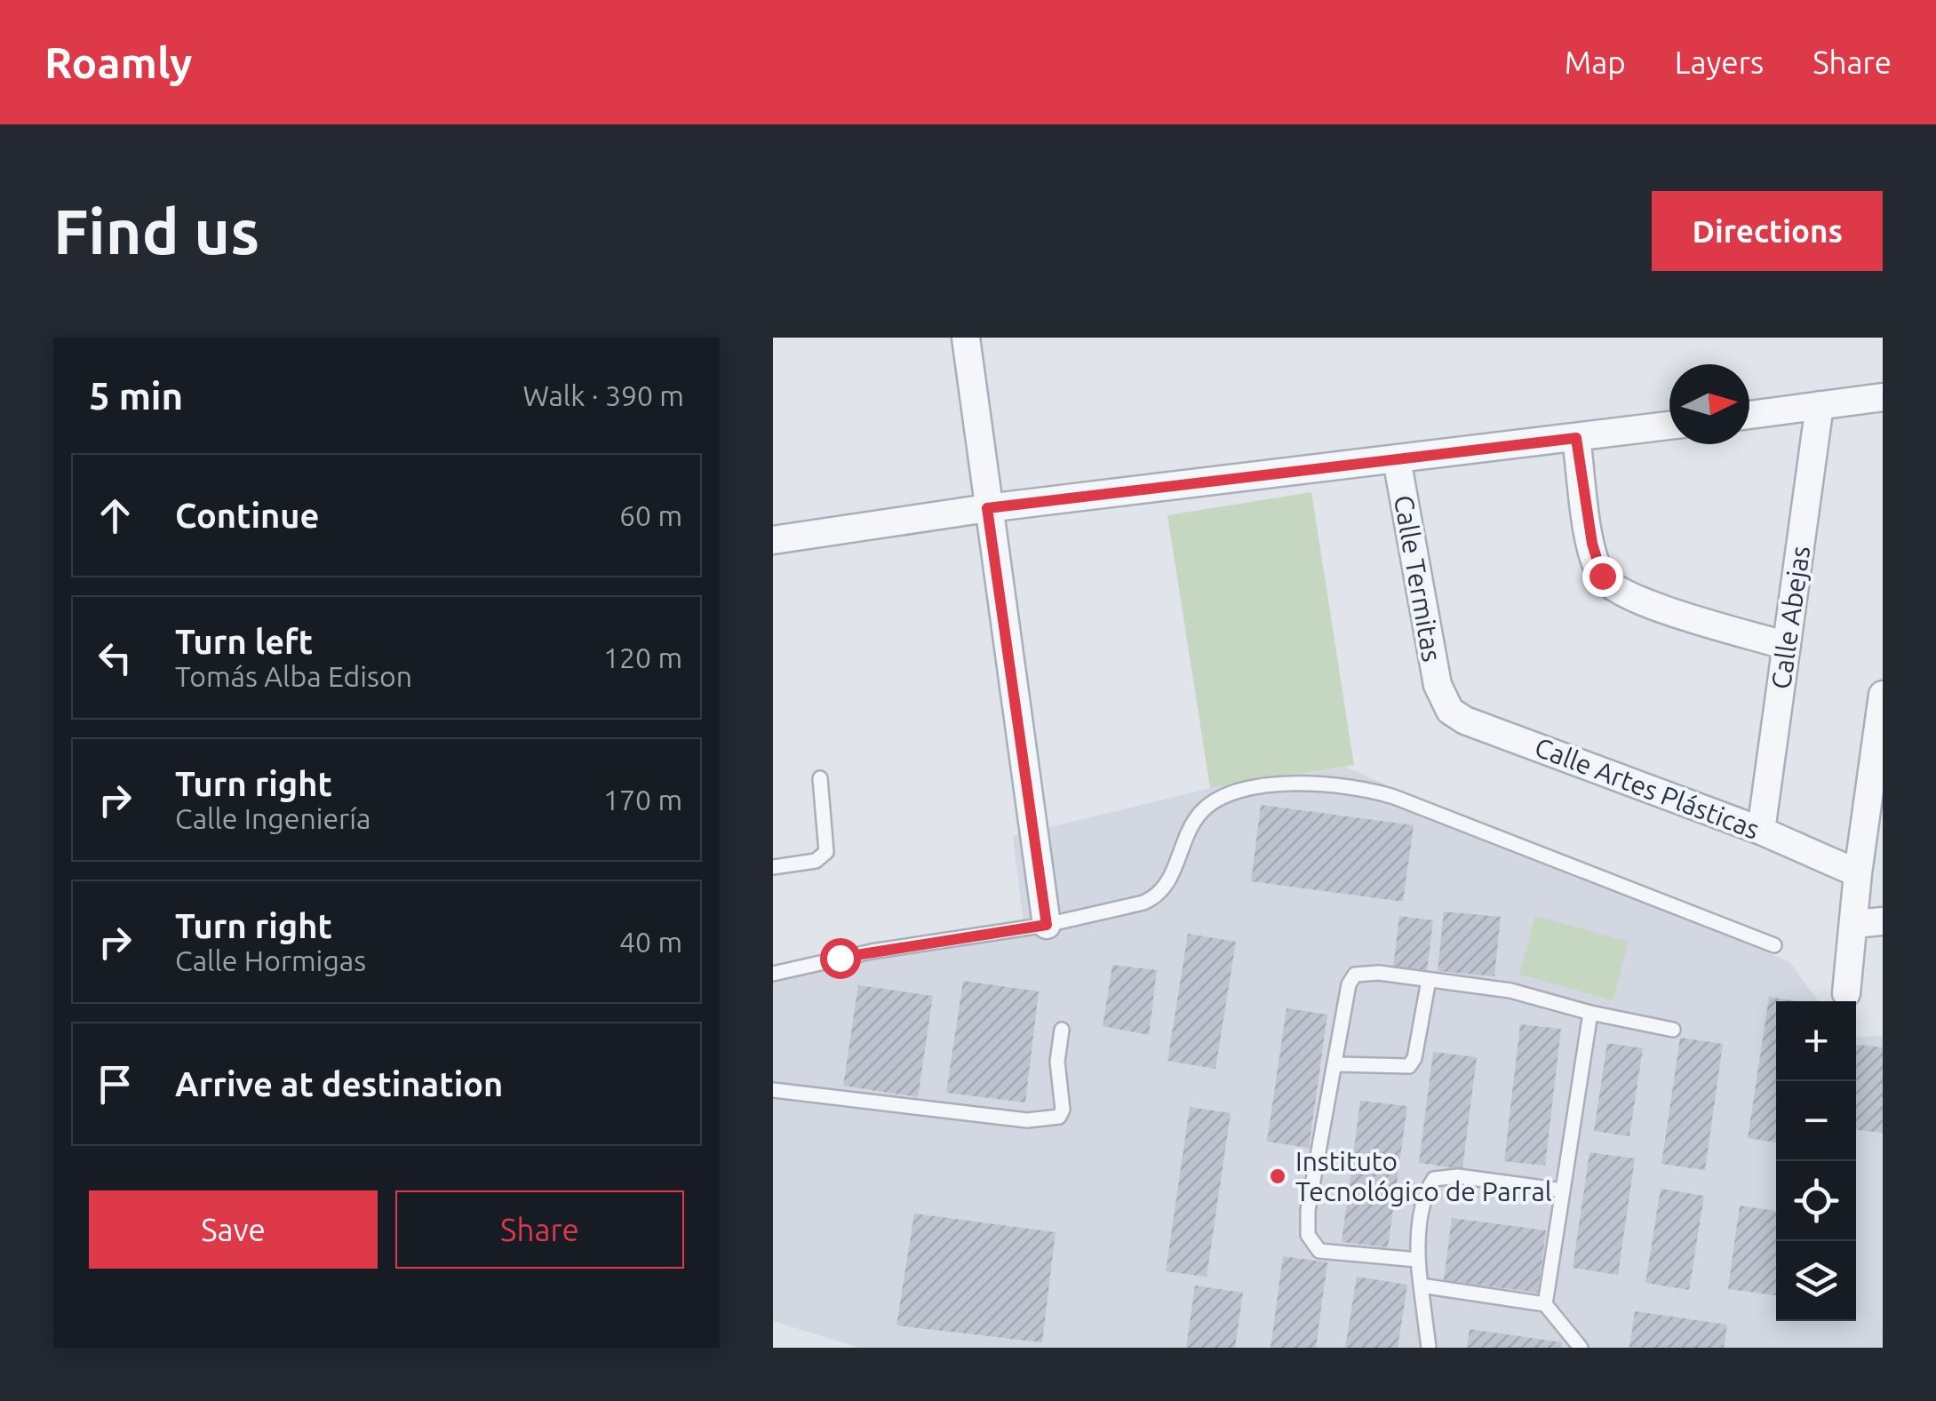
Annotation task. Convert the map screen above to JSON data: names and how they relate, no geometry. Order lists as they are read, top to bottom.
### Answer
{
  "streets": {
    "street": ["Calle Termitas", "Calle Abejas", "Calle Artes Plásticas"]
  },
  "crossings": [
    ["Calle Termitas", "Calle Artes Plásticas"],
    ["Calle Abejas", "Calle Artes Plásticas"]
  ],
  "places": ["Instituto Tecnológico de Parral"],
  "north": "right",
  "page": {
    "header": "Roamly",
    "nav": ["Map", "Layers", "Share"],
    "buttons": [
      "Directions",
      ["Save", "Share"]
    ],
    "title": "Find us",
    "heading": ["5 min", "Walk · 390 m"],
    "list": [
      ["Continue", "60 m"],
      ["Turn left", "Tomás Alba Edison", "120 m"],
      ["Turn right", "Calle Ingeniería", "170 m"],
      ["Turn right", "Calle Hormigas", "40 m"],
      "Arrive at destination"
    ],
    "map_buttons": ["+", "−"]
  }
}
